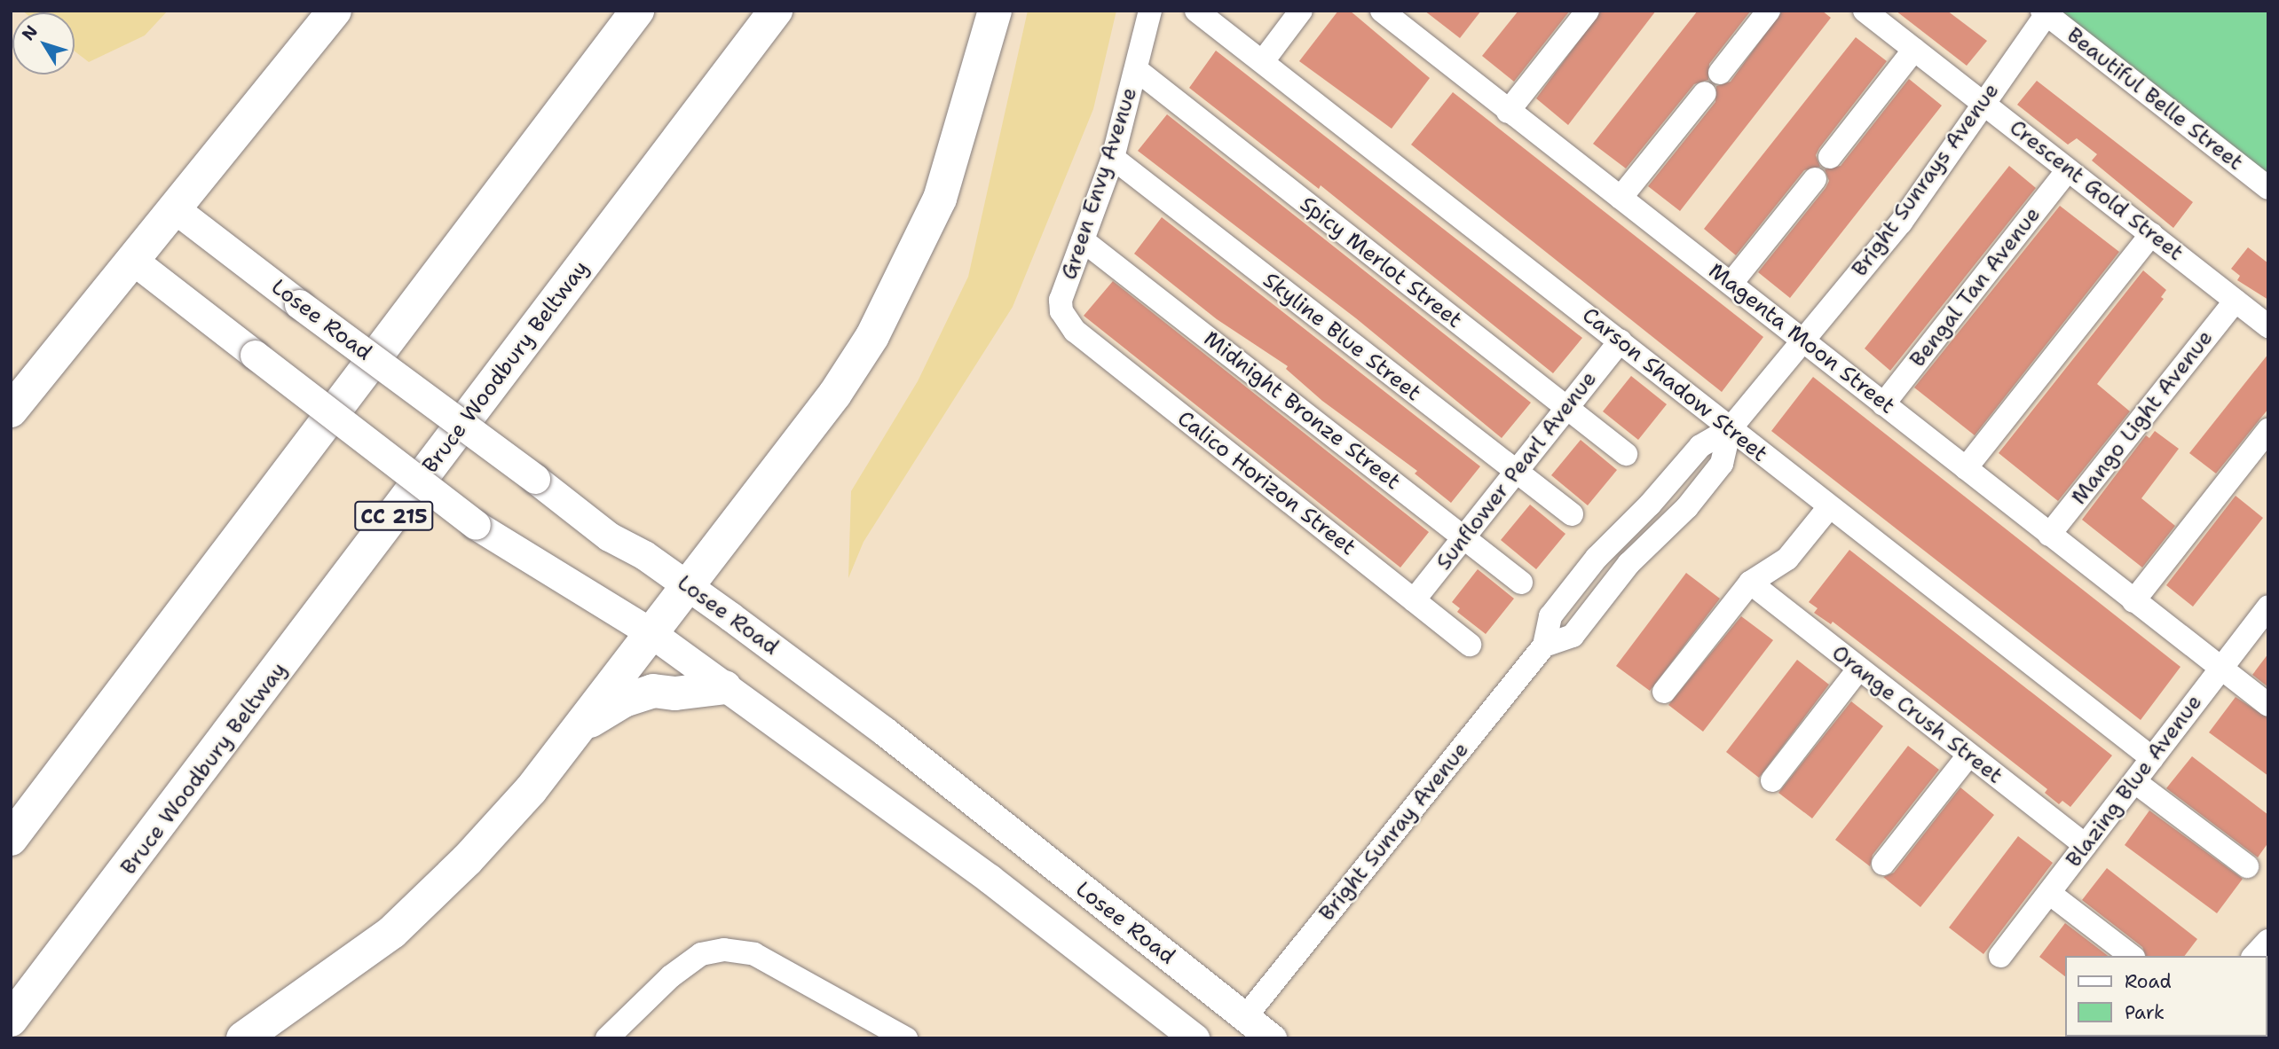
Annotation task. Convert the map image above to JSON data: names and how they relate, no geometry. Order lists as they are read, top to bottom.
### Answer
{
  "streets": {
    "highway": ["Bruce Woodbury Beltway", "CC 215"],
    "main road": ["Losee Road"],
    "street": [
      "Beautiful Belle Street",
      "Bright Sunrays Avenue",
      "Green Envy Avenue",
      "Crescent Gold Street",
      "Spicy Merlot Street",
      "Bengal Tan Avenue",
      "Skyline Blue Street",
      "Magenta Moon Street",
      "Carson Shadow Street",
      "Midnight Bronze Street",
      "Mango Light Avenue",
      "Sunflower Pearl Avenue",
      "Calico Horizon Street",
      "Orange Crush Street",
      "Blazing Blue Avenue",
      "Bright Sunray Avenue"
    ]
  },
  "crossings": [
    ["Beautiful Belle Street", "Bright Sunrays Avenue"],
    ["Bright Sunrays Avenue", "Crescent Gold Street"],
    ["Bright Sunrays Avenue", "Magenta Moon Street"],
    ["Bright Sunrays Avenue", "Carson Shadow Street"],
    ["Bright Sunrays Avenue", "Bright Sunray Avenue"],
    ["Green Envy Avenue", "Spicy Merlot Street"],
    ["Green Envy Avenue", "Skyline Blue Street"],
    ["Green Envy Avenue", "Midnight Bronze Street"],
    ["Green Envy Avenue", "Calico Horizon Street"],
    ["Crescent Gold Street", "Bengal Tan Avenue"],
    ["Crescent Gold Street", "Mango Light Avenue"],
    ["Spicy Merlot Street", "Sunflower Pearl Avenue"],
    ["Bengal Tan Avenue", "Magenta Moon Street"],
    ["Losee Road", "Bright Sunray Avenue"],
    ["Skyline Blue Street", "Sunflower Pearl Avenue"],
    ["Magenta Moon Street", "Mango Light Avenue"],
    ["Magenta Moon Street", "Blazing Blue Avenue"],
    ["Carson Shadow Street", "Sunflower Pearl Avenue"],
    ["Carson Shadow Street", "Blazing Blue Avenue"],
    ["Carson Shadow Street", "Bright Sunray Avenue"],
    ["Midnight Bronze Street", "Sunflower Pearl Avenue"],
    ["Sunflower Pearl Avenue", "Calico Horizon Street"],
    ["Orange Crush Street", "Blazing Blue Avenue"]
  ],
  "legend": ["Road", "Park"],
  "north": "top left"
}
